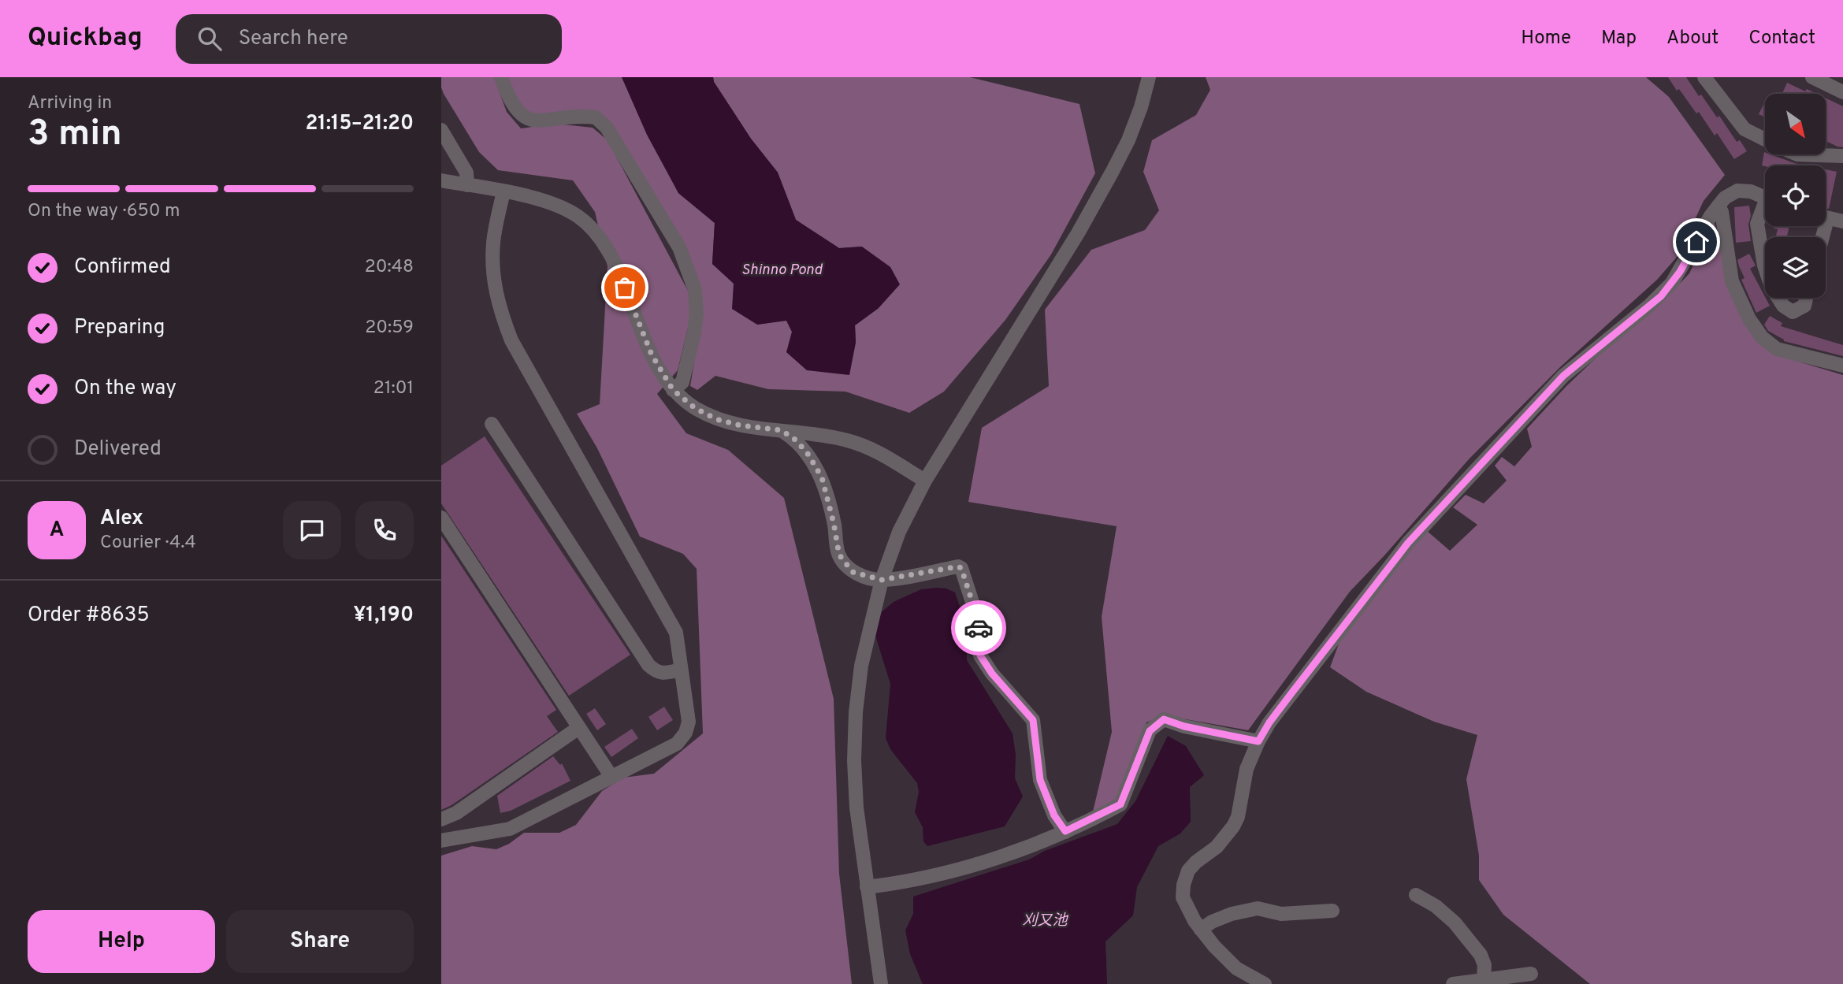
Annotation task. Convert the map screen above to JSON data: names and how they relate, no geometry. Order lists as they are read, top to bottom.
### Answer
{
  "water": ["Shinno Pond", "刈又池"],
  "north": "bottom right",
  "page": {
    "header": "Quickbag",
    "search": "Search here",
    "nav": [
      "Home",
      "Map",
      "About",
      "Contact"
    ],
    "heading": ["3 min", "Arriving in", "21:15–21:20"],
    "panel": [
      "Alex",
      "Courier · 4.4",
      "Order #8635",
      "¥1,190"
    ],
    "bar": "On the way · 650 m",
    "list": [
      ["Confirmed", "20:48"],
      ["Preparing", "20:59"],
      ["On the way", "21:01"],
      "Delivered"
    ],
    "round": "A",
    "buttons": ["Help", "Share"]
  }
}
